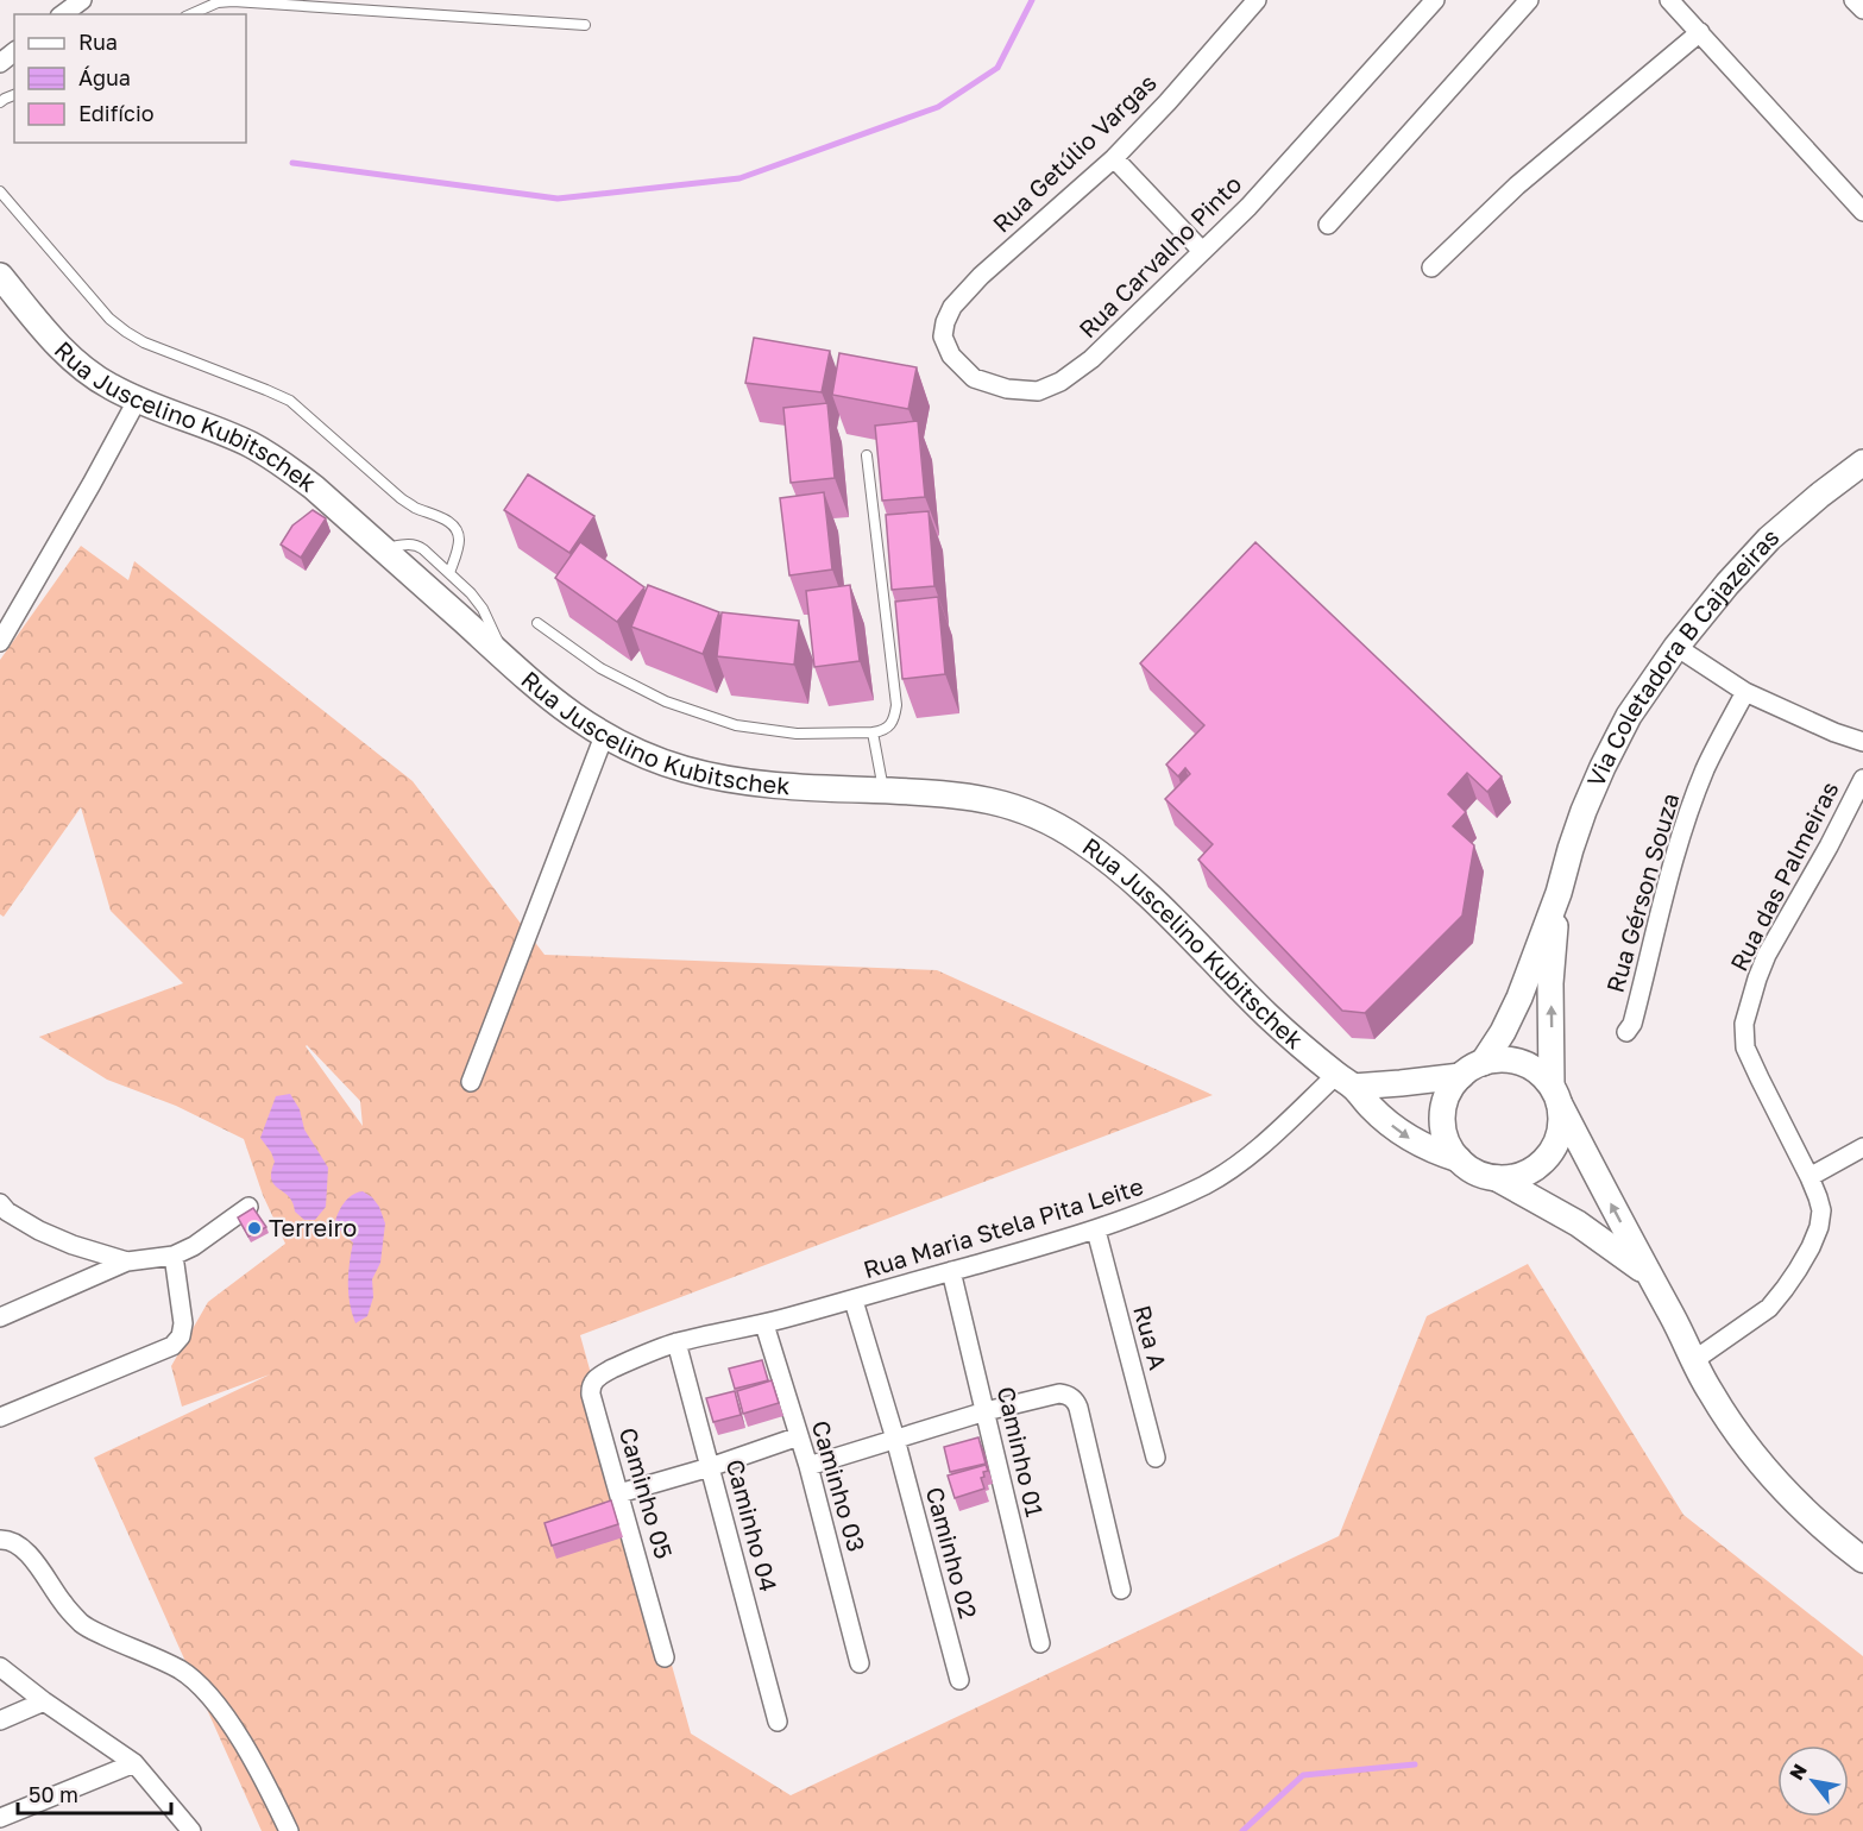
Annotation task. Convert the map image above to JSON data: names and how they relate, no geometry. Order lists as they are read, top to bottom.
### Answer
{
  "streets": {
    "main road": ["Rua Juscelino Kubitschek", "Via Coletadora B Cajazeiras"],
    "street": [
      "Rua Getúlio Vargas",
      "Rua Carvalho Pinto",
      "Rua das Palmeiras",
      "Rua Gérson Souza",
      "Rua Maria Stela Pita Leite",
      "Rua A",
      "Caminho 01",
      "Caminho 03",
      "Caminho 05",
      "Caminho 04",
      "Caminho 02"
    ]
  },
  "crossings": [
    ["Rua Getúlio Vargas", "Rua Carvalho Pinto"],
    ["Rua Juscelino Kubitschek", "Via Coletadora B Cajazeiras"],
    ["Rua Juscelino Kubitschek", "Rua Maria Stela Pita Leite"],
    ["Rua Maria Stela Pita Leite", "Rua A"],
    ["Rua Maria Stela Pita Leite", "Caminho 01"],
    ["Rua Maria Stela Pita Leite", "Caminho 03"],
    ["Rua Maria Stela Pita Leite", "Caminho 05"],
    ["Rua Maria Stela Pita Leite", "Caminho 04"],
    ["Rua Maria Stela Pita Leite", "Caminho 02"]
  ],
  "places": ["Terreiro"],
  "legend": ["Rua", "Água", "Edifício"],
  "scale_bar": "50 m",
  "north": "top left"
}
